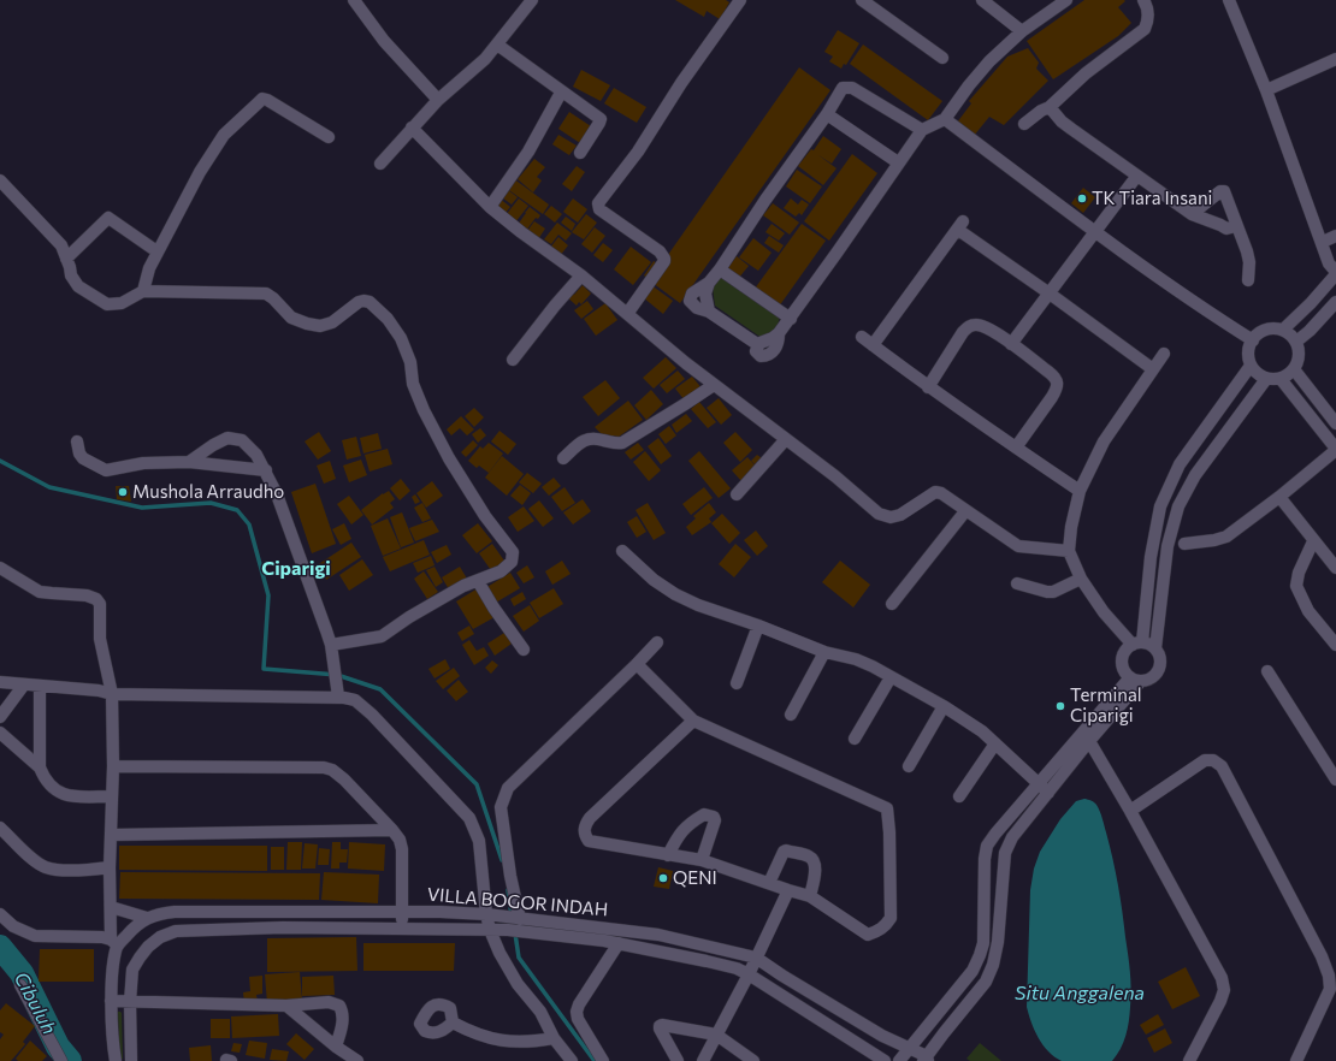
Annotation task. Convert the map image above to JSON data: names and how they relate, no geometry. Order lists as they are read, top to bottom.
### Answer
{
  "streets": {
    "street": ["VILLA BOGOR INDAH"]
  },
  "districts": ["Ciparigi"],
  "water": ["Situ Anggalena", "Cibuluh"],
  "places": [
    "TK Tiara Insani",
    "Mushola Arraudho",
    "Terminal Ciparigi",
    "QENI"
  ]
}
